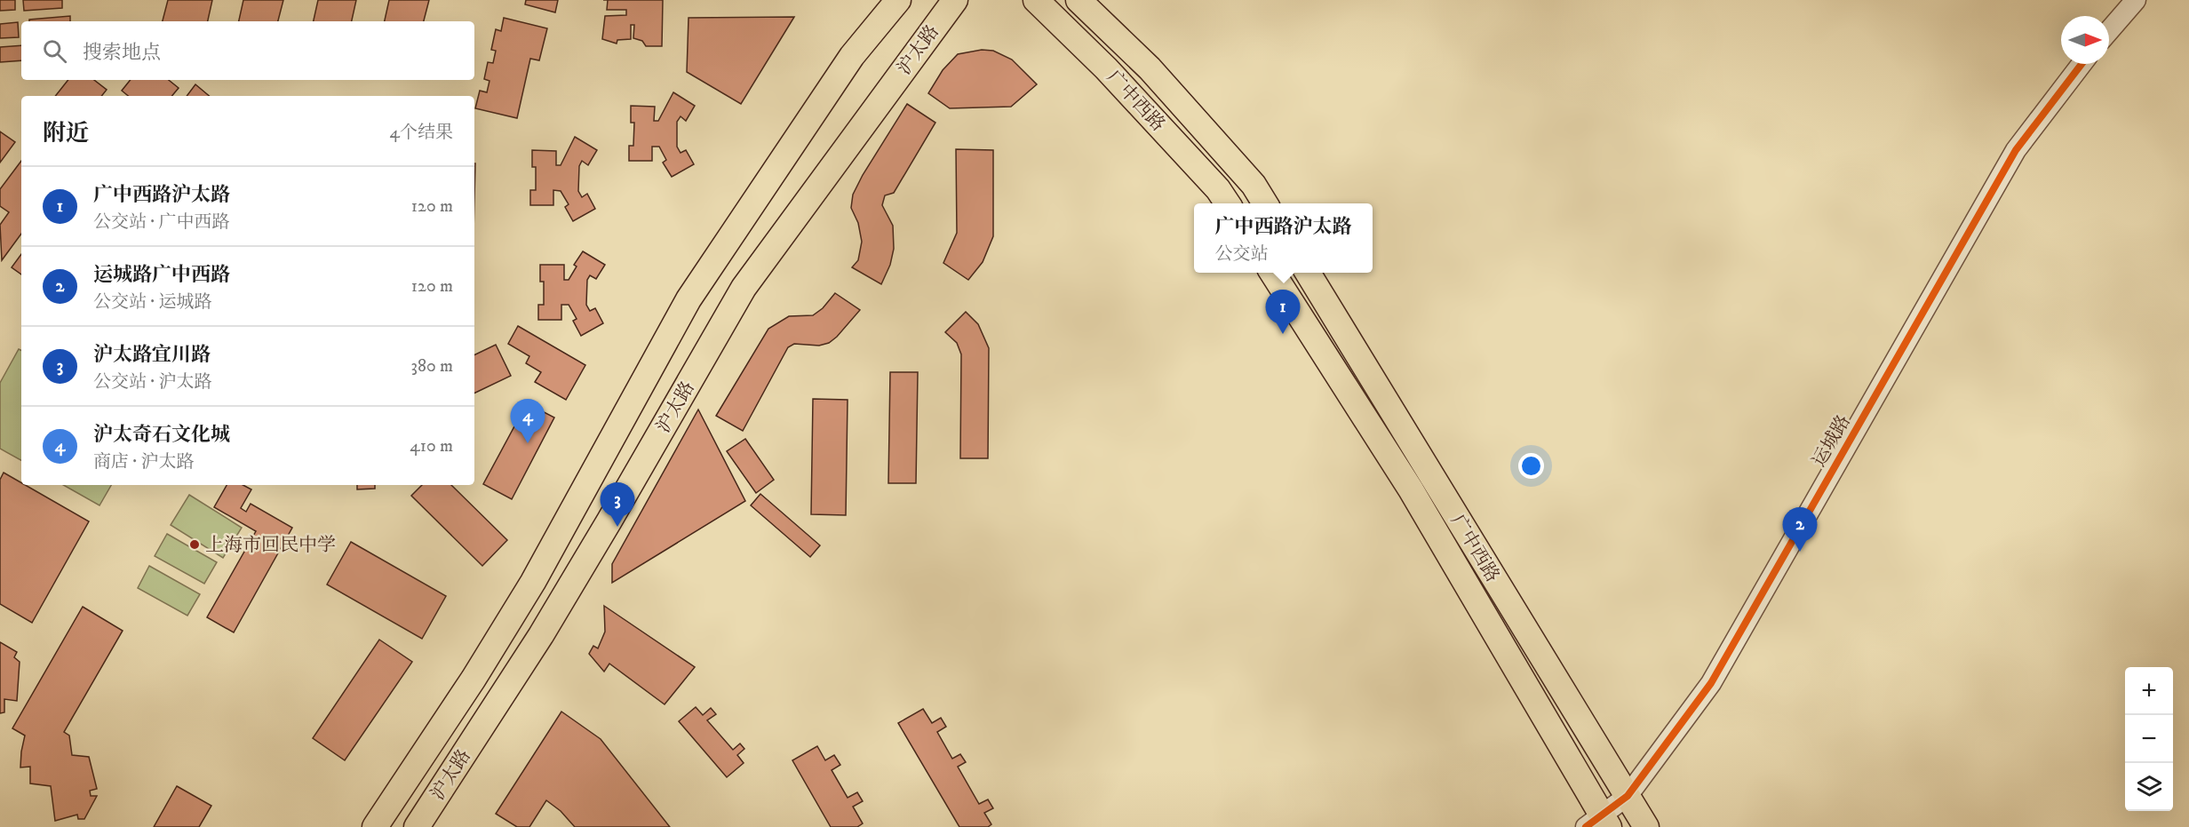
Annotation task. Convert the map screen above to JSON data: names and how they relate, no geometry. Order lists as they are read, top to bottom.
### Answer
{
  "streets": {
    "main road": ["沪太路", "广中西路"],
    "street": ["运城路"]
  },
  "crossings": [
    ["广中西路", "运城路"]
  ],
  "places": ["上海市回民中学"],
  "north": "right",
  "page": {
    "search": "搜索地点",
    "heading": ["附近", "4个结果"],
    "list": [
      {
        "mark": "1",
        "name": "广中西路沪太路",
        "note": "公交站 · 广中西路",
        "value": "120 m"
      },
      {
        "mark": "2",
        "name": "运城路广中西路",
        "note": "公交站 · 运城路",
        "value": "120 m"
      },
      {
        "mark": "3",
        "name": "沪太路宜川路",
        "note": "公交站 · 沪太路",
        "value": "380 m"
      },
      {
        "mark": "4",
        "name": "沪太奇石文化城",
        "note": "商店 · 沪太路",
        "value": "410 m"
      }
    ],
    "popup": ["广中西路沪太路", "公交站"],
    "pins": [
      "1",
      "4",
      "3",
      "2"
    ],
    "map_buttons": ["+", "−"]
  }
}
